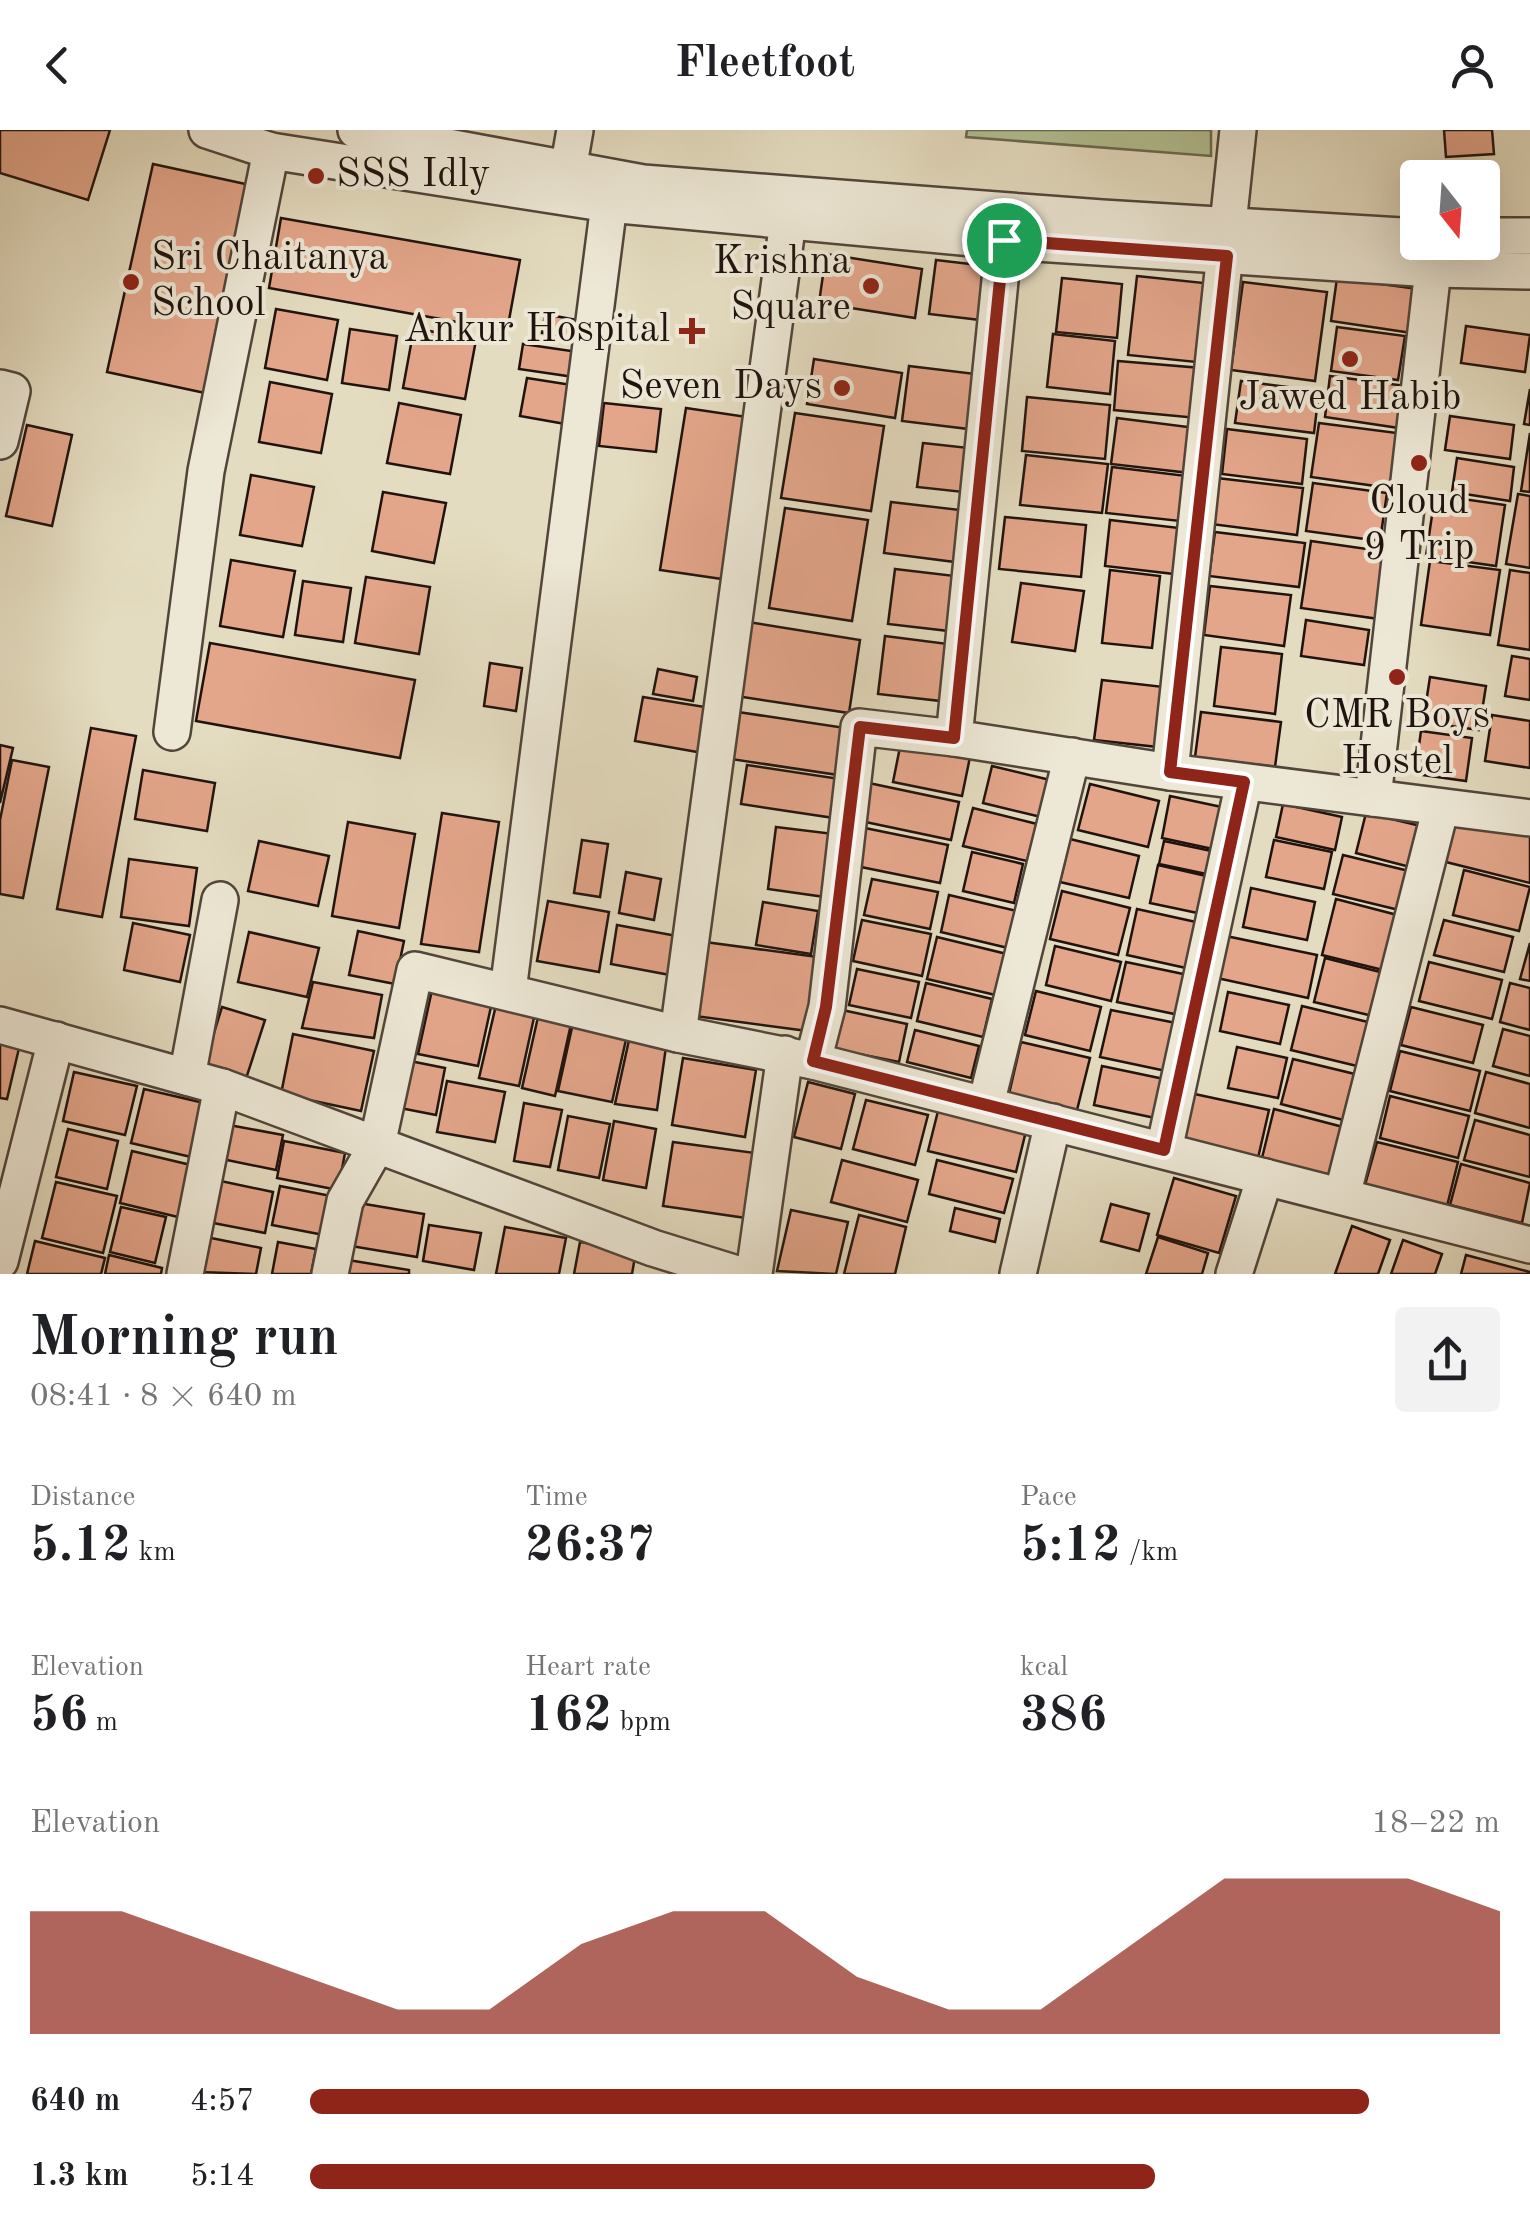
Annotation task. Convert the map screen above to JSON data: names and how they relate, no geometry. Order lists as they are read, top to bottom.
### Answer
{
  "places": {
    "other": [
      "SSS Idly",
      "Sri Chaitanya School",
      "Krishna Square",
      "Jawed Habib",
      "Seven Days",
      "Cloud 9 Trip",
      "CMR Boys Hostel"
    ],
    "health": ["Ankur Hospital"]
  },
  "north": "bottom",
  "page": {
    "header": "Fleetfoot",
    "heading": ["Morning run", "08:41 · 8 × 640 m"],
    "stats": [
      ["Distance", "5.12 km"],
      ["Time", "26:37"],
      ["Pace", "5:12 /km"],
      ["Elevation", "56 m"],
      ["Heart rate", "162 bpm"],
      ["kcal", "386"]
    ],
    "chart": ["Elevation", "18–22 m"],
    "list": [
      {
        "name": "640 m",
        "note": "4:57"
      },
      {
        "name": "1.3 km",
        "note": "5:14"
      }
    ]
  }
}
